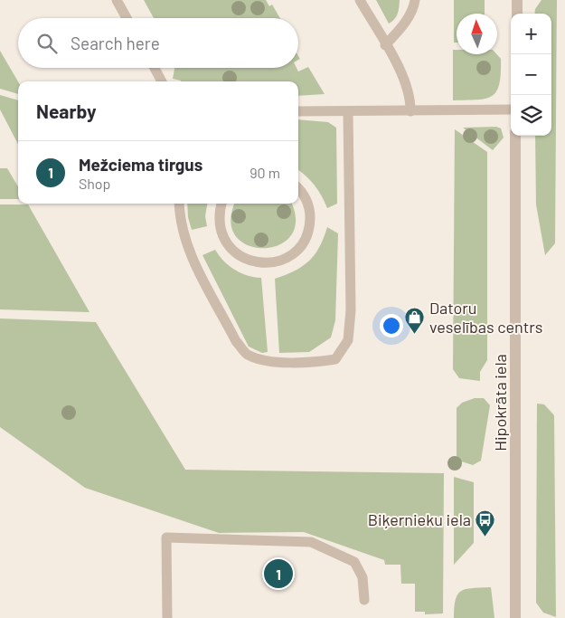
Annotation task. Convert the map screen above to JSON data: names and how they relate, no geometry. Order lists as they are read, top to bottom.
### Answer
{
  "streets": {
    "street": ["Hipokrāta iela"]
  },
  "places": {
    "shop": ["Datoru veselības centrs"],
    "bus stop": ["Biķernieku iela"]
  },
  "north": "top",
  "page": {
    "map_buttons": ["+", "−"],
    "search": "Search here",
    "heading": "Nearby",
    "list": [
      {
        "mark": "1",
        "name": "Mežciema tirgus",
        "note": "Shop",
        "value": "90 m"
      }
    ],
    "pins": "1"
  }
}
